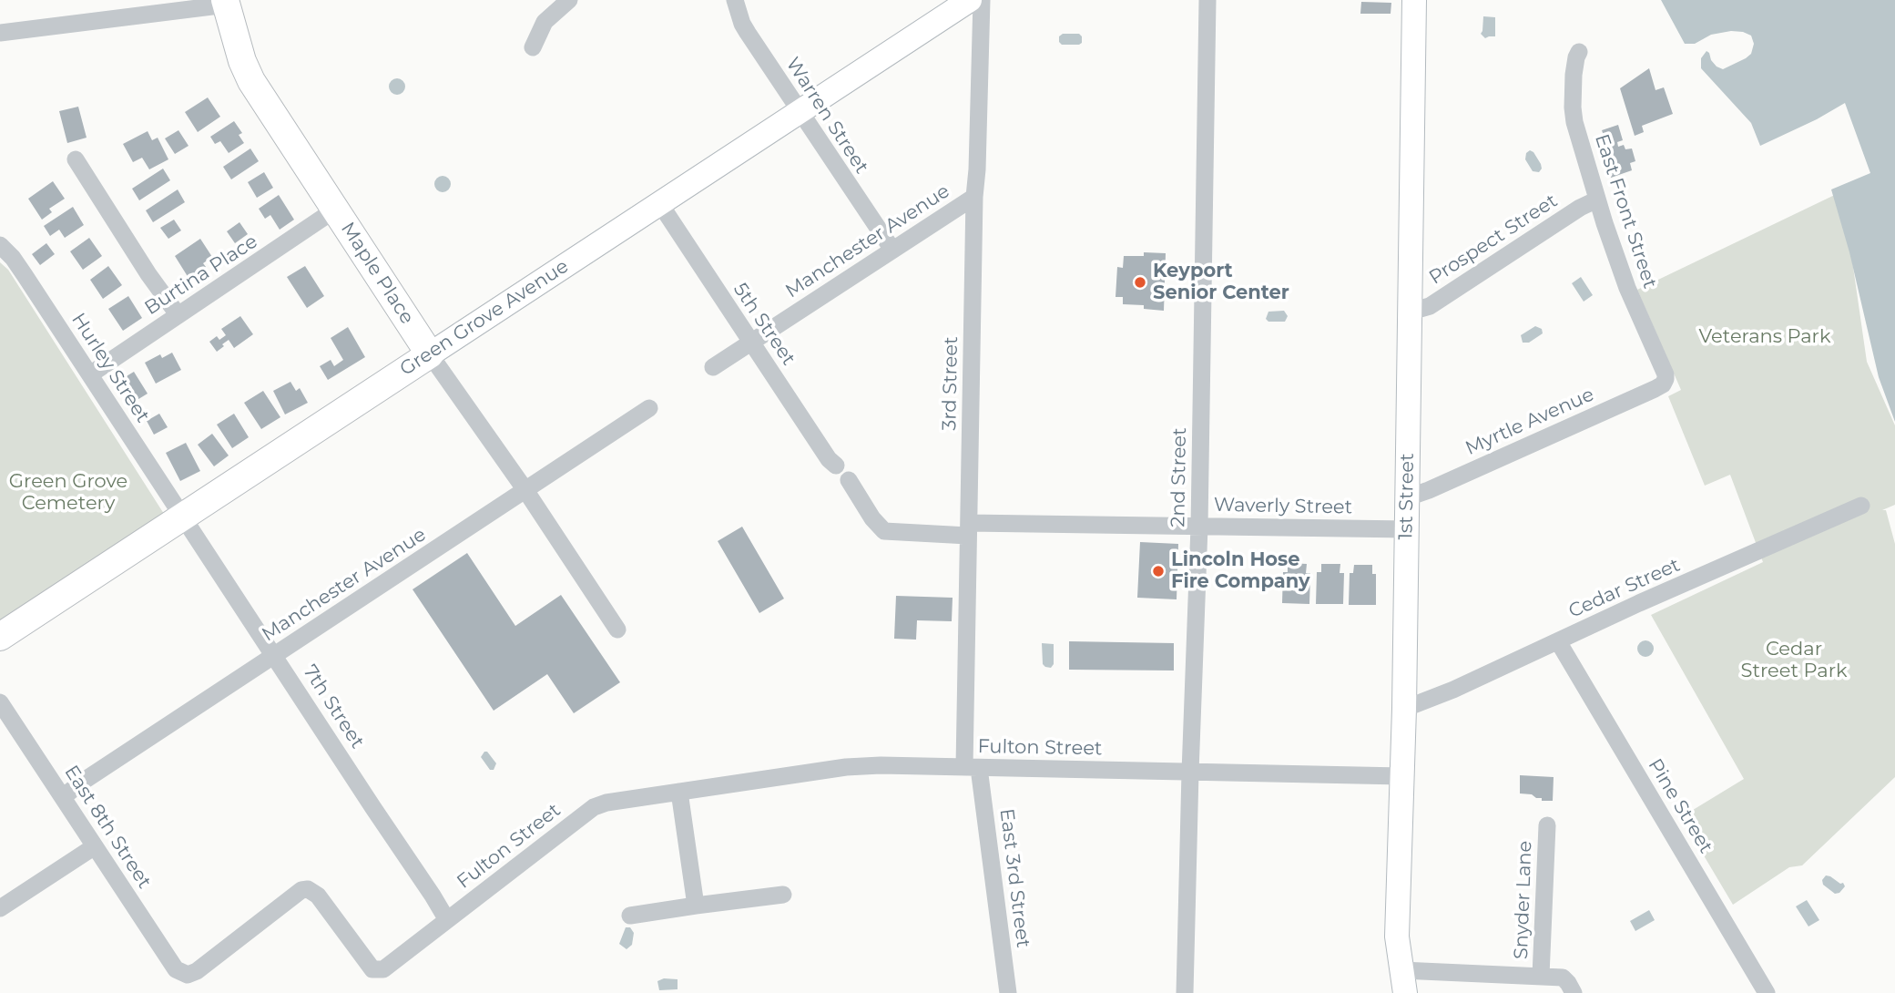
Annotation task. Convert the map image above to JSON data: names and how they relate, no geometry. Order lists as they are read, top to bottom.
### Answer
{
  "streets": {
    "main road": ["Maple Place", "Green Grove Avenue", "1st Street"],
    "street": [
      "Warren Street",
      "East Front Street",
      "Prospect Street",
      "Manchester Avenue",
      "Burtina Place",
      "5th Street",
      "Hurley Street",
      "3rd Street",
      "Myrtle Avenue",
      "2nd Street",
      "Waverly Street",
      "Cedar Street",
      "7th Street",
      "Fulton Street",
      "Pine Street",
      "East 8th Street",
      "East 3rd Street",
      "Snyder Lane"
    ]
  },
  "crossings": [
    ["Warren Street", "Manchester Avenue"],
    ["Warren Street", "Green Grove Avenue"],
    ["East Front Street", "Prospect Street"],
    ["East Front Street", "Myrtle Avenue"],
    ["Prospect Street", "1st Street"],
    ["Manchester Avenue", "Maple Place"],
    ["Manchester Avenue", "5th Street"],
    ["Manchester Avenue", "3rd Street"],
    ["Manchester Avenue", "7th Street"],
    ["Manchester Avenue", "East 8th Street"],
    ["Maple Place", "Burtina Place"],
    ["Maple Place", "Green Grove Avenue"],
    ["Burtina Place", "Hurley Street"],
    ["Green Grove Avenue", "5th Street"],
    ["Green Grove Avenue", "Hurley Street"],
    ["Green Grove Avenue", "7th Street"],
    ["Hurley Street", "7th Street"],
    ["3rd Street", "Waverly Street"],
    ["3rd Street", "Fulton Street"],
    ["3rd Street", "East 3rd Street"],
    ["Myrtle Avenue", "1st Street"],
    ["2nd Street", "Waverly Street"],
    ["2nd Street", "Fulton Street"],
    ["1st Street", "Waverly Street"],
    ["1st Street", "Cedar Street"],
    ["1st Street", "Fulton Street"],
    ["Cedar Street", "Pine Street"],
    ["7th Street", "Fulton Street"],
    ["Fulton Street", "East 8th Street"],
    ["Fulton Street", "East 3rd Street"]
  ],
  "parks": ["Veterans Park", "Green Grove Cemetery", "Cedar Street Park"],
  "places": ["Keyport Senior Center", "Lincoln Hose Fire Company"]
}
